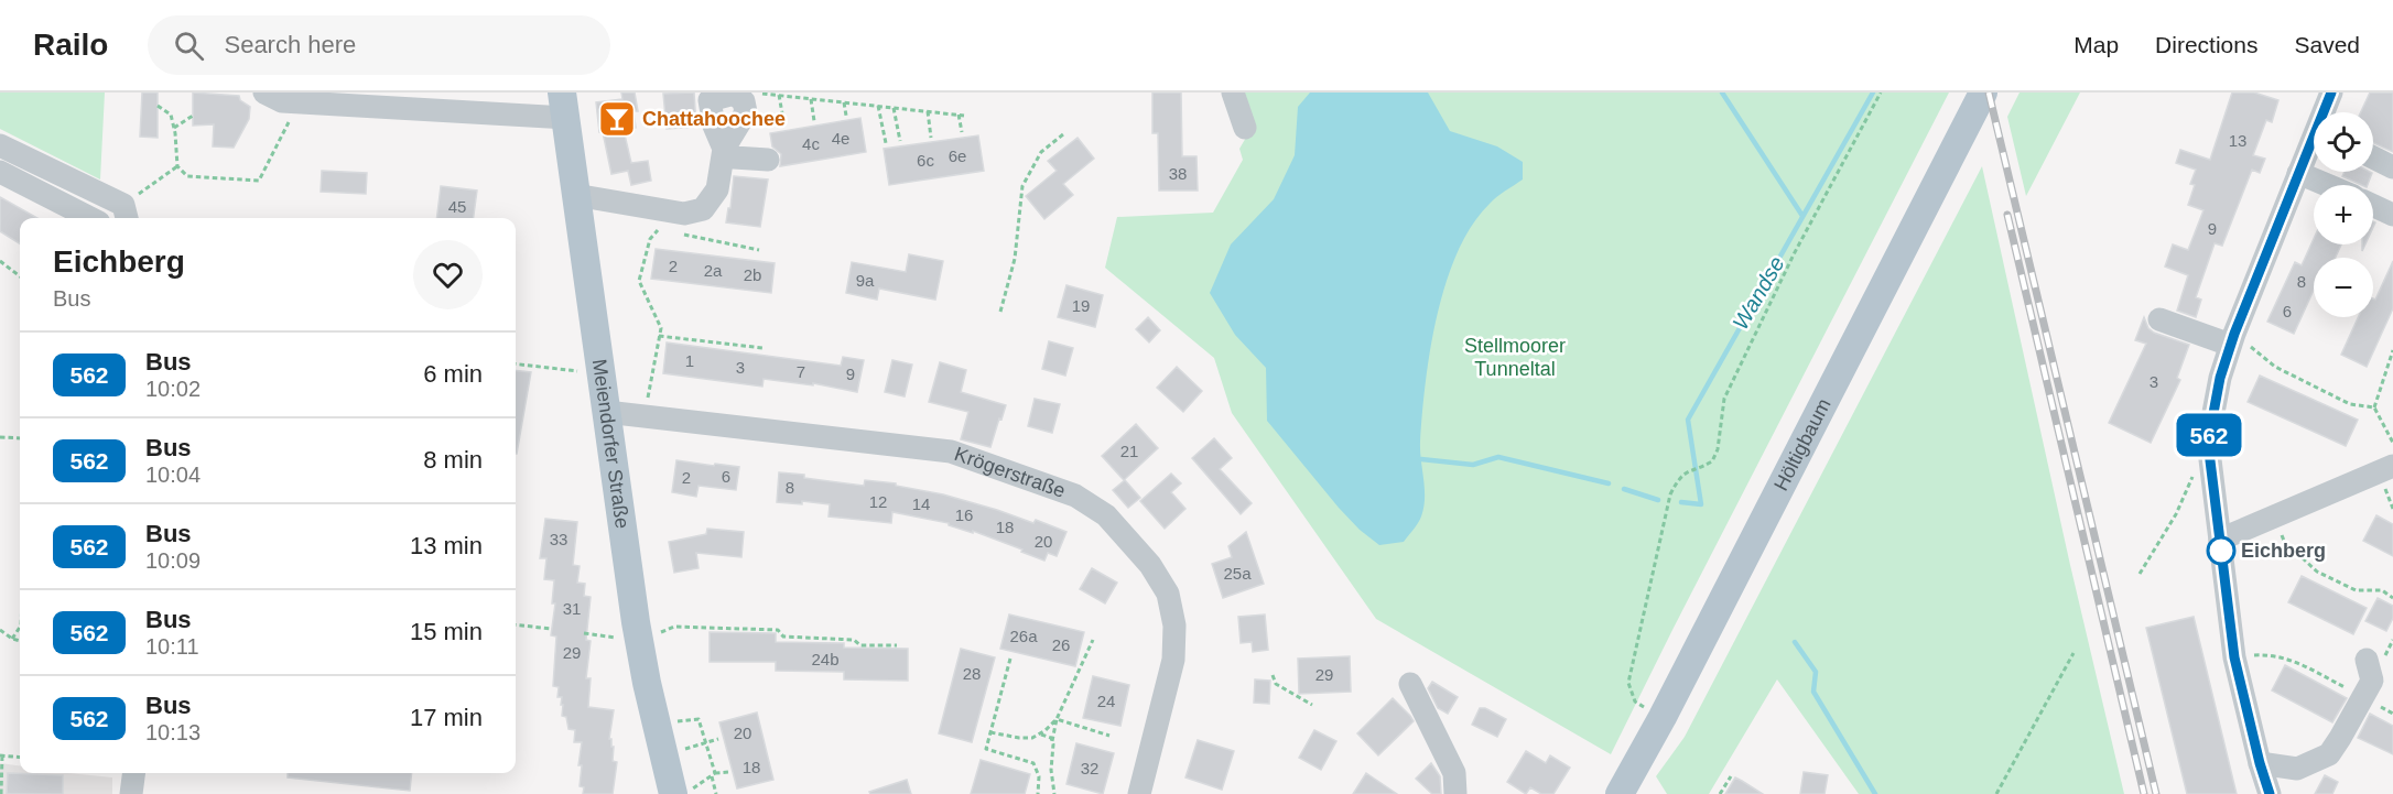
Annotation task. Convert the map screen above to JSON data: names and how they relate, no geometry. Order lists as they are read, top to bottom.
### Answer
{
  "streets": {
    "main road": ["Höltigbaum", "Meiendorfer Straße"],
    "street": ["Krögerstraße"]
  },
  "crossings": [
    ["Meiendorfer Straße", "Krögerstraße"]
  ],
  "water": ["Wandse"],
  "parks": ["Stellmoorer Tunneltal"],
  "places": {
    "bar": ["Chattahoochee"],
    "other": ["Eichberg"]
  },
  "lines": ["bus line 562"],
  "house_numbers": [
    "4e",
    "13",
    "4c",
    "6e",
    "6c",
    "38",
    "45",
    "9",
    "2",
    "2a",
    "2b",
    "9a",
    "8",
    "19",
    "6",
    "1",
    "3",
    "7",
    "9",
    "3",
    "21",
    "6",
    "2",
    "8",
    "12",
    "14",
    "16",
    "18",
    "33",
    "20",
    "25a",
    "31",
    "26a",
    "26",
    "29",
    "24b",
    "28",
    "29",
    "24",
    "20",
    "18",
    "32"
  ],
  "page": {
    "header": "Railo",
    "search": "Search here",
    "nav": ["Map", "Directions", "Saved"],
    "on_map": "562",
    "map_buttons": ["+", "−"],
    "heading": ["Eichberg", "Bus"],
    "list": [
      {
        "mark": "562",
        "name": "Bus",
        "note": "10:02",
        "value": "6 min"
      },
      {
        "mark": "562",
        "name": "Bus",
        "note": "10:04",
        "value": "8 min"
      },
      {
        "mark": "562",
        "name": "Bus",
        "note": "10:09",
        "value": "13 min"
      },
      {
        "mark": "562",
        "name": "Bus",
        "note": "10:11",
        "value": "15 min"
      },
      {
        "mark": "562",
        "name": "Bus",
        "note": "10:13",
        "value": "17 min"
      }
    ]
  }
}
